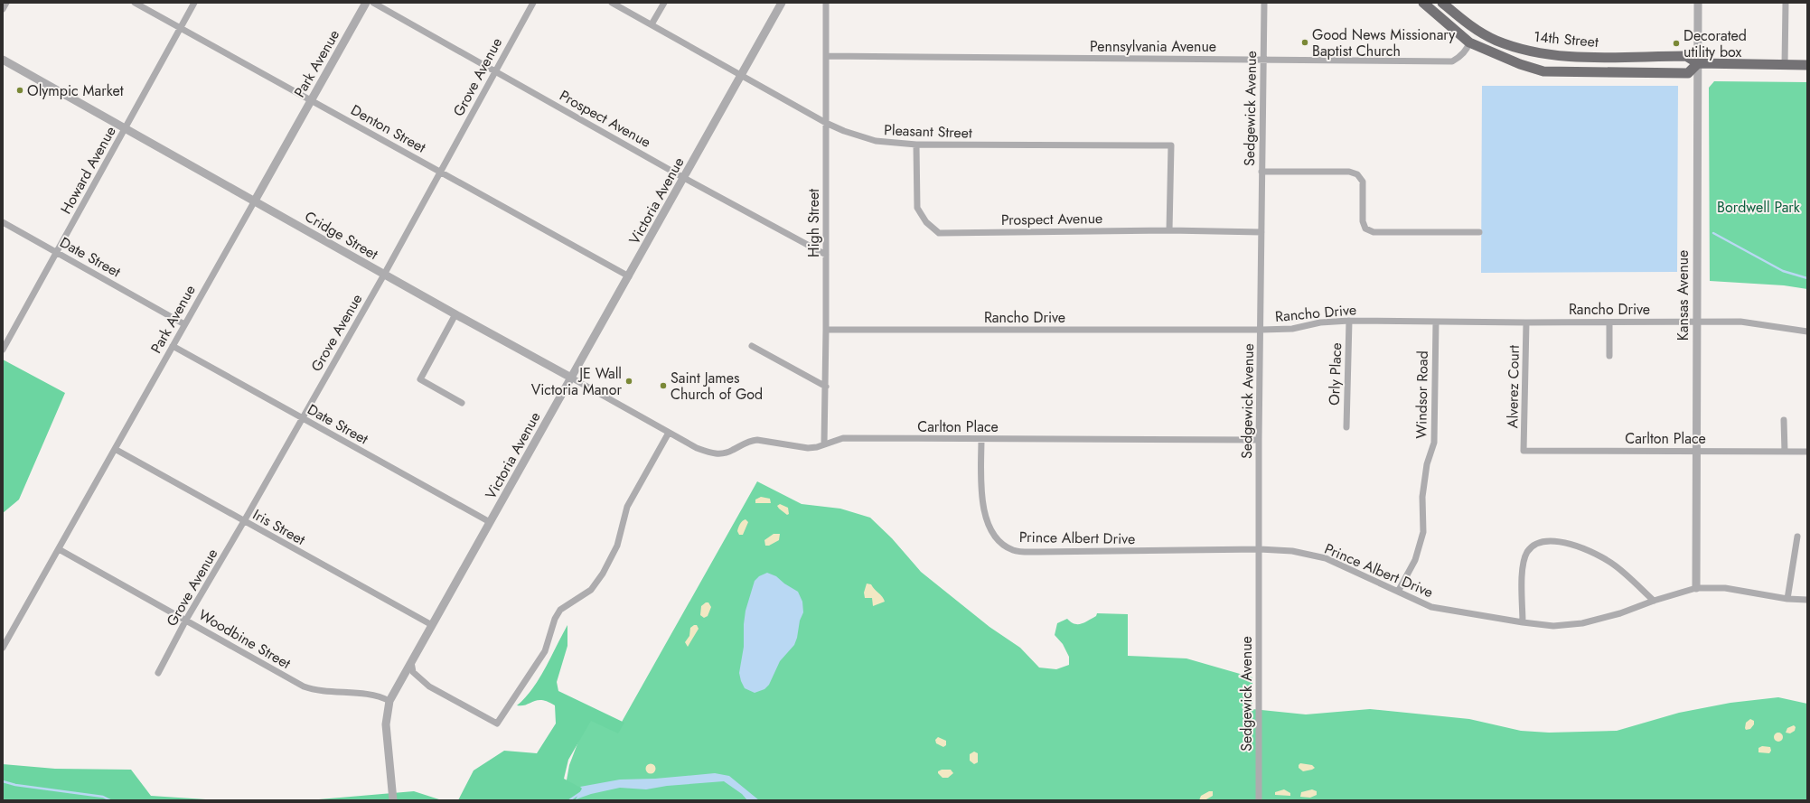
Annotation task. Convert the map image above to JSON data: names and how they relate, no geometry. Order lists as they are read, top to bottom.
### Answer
{
  "streets": {
    "main road": ["14th Street"],
    "street": [
      "Pennsylvania Avenue",
      "Park Avenue",
      "Grove Avenue",
      "Sedgewick Avenue",
      "Prospect Avenue",
      "Denton Street",
      "Pleasant Street",
      "Howard Avenue",
      "Victoria Avenue",
      "High Street",
      "Cridge Street",
      "Date Street",
      "Kansas Avenue",
      "Rancho Drive",
      "Orly Place",
      "Alverez Court",
      "Windsor Road",
      "Carlton Place",
      "Iris Street",
      "Prince Albert Drive",
      "Woodbine Street"
    ]
  },
  "crossings": [
    ["14th Street", "Kansas Avenue"],
    ["Pennsylvania Avenue", "Sedgewick Avenue"],
    ["Pennsylvania Avenue", "High Street"],
    ["Park Avenue", "Denton Street"],
    ["Park Avenue", "Cridge Street"],
    ["Park Avenue", "Date Street"],
    ["Park Avenue", "Iris Street"],
    ["Park Avenue", "Woodbine Street"],
    ["Grove Avenue", "Prospect Avenue"],
    ["Grove Avenue", "Denton Street"],
    ["Grove Avenue", "Cridge Street"],
    ["Grove Avenue", "Date Street"],
    ["Grove Avenue", "Iris Street"],
    ["Grove Avenue", "Woodbine Street"],
    ["Sedgewick Avenue", "Prospect Avenue"],
    ["Sedgewick Avenue", "Rancho Drive"],
    ["Sedgewick Avenue", "Carlton Place"],
    ["Sedgewick Avenue", "Prince Albert Drive"],
    ["Prospect Avenue", "Pleasant Street"],
    ["Prospect Avenue", "Victoria Avenue"],
    ["Prospect Avenue", "High Street"],
    ["Denton Street", "Howard Avenue"],
    ["Denton Street", "Victoria Avenue"],
    ["Pleasant Street", "Victoria Avenue"],
    ["Pleasant Street", "High Street"],
    ["Howard Avenue", "Cridge Street"],
    ["Howard Avenue", "Date Street"],
    ["Victoria Avenue", "Cridge Street"],
    ["Victoria Avenue", "Date Street"],
    ["Victoria Avenue", "Iris Street"],
    ["Victoria Avenue", "Woodbine Street"],
    ["High Street", "Rancho Drive"],
    ["High Street", "Carlton Place"],
    ["Cridge Street", "Carlton Place"],
    ["Kansas Avenue", "Rancho Drive"],
    ["Kansas Avenue", "Carlton Place"],
    ["Kansas Avenue", "Prince Albert Drive"],
    ["Rancho Drive", "Orly Place"],
    ["Rancho Drive", "Alverez Court"],
    ["Rancho Drive", "Windsor Road"],
    ["Alverez Court", "Carlton Place"],
    ["Windsor Road", "Prince Albert Drive"],
    ["Carlton Place", "Prince Albert Drive"]
  ],
  "parks": ["Bordwell Park"],
  "places": [
    "Good News Missionary Baptist Church",
    "Decorated utility box",
    "Olympic Market",
    "JE Wall Victoria Manor",
    "Saint James Church of God"
  ]
}
